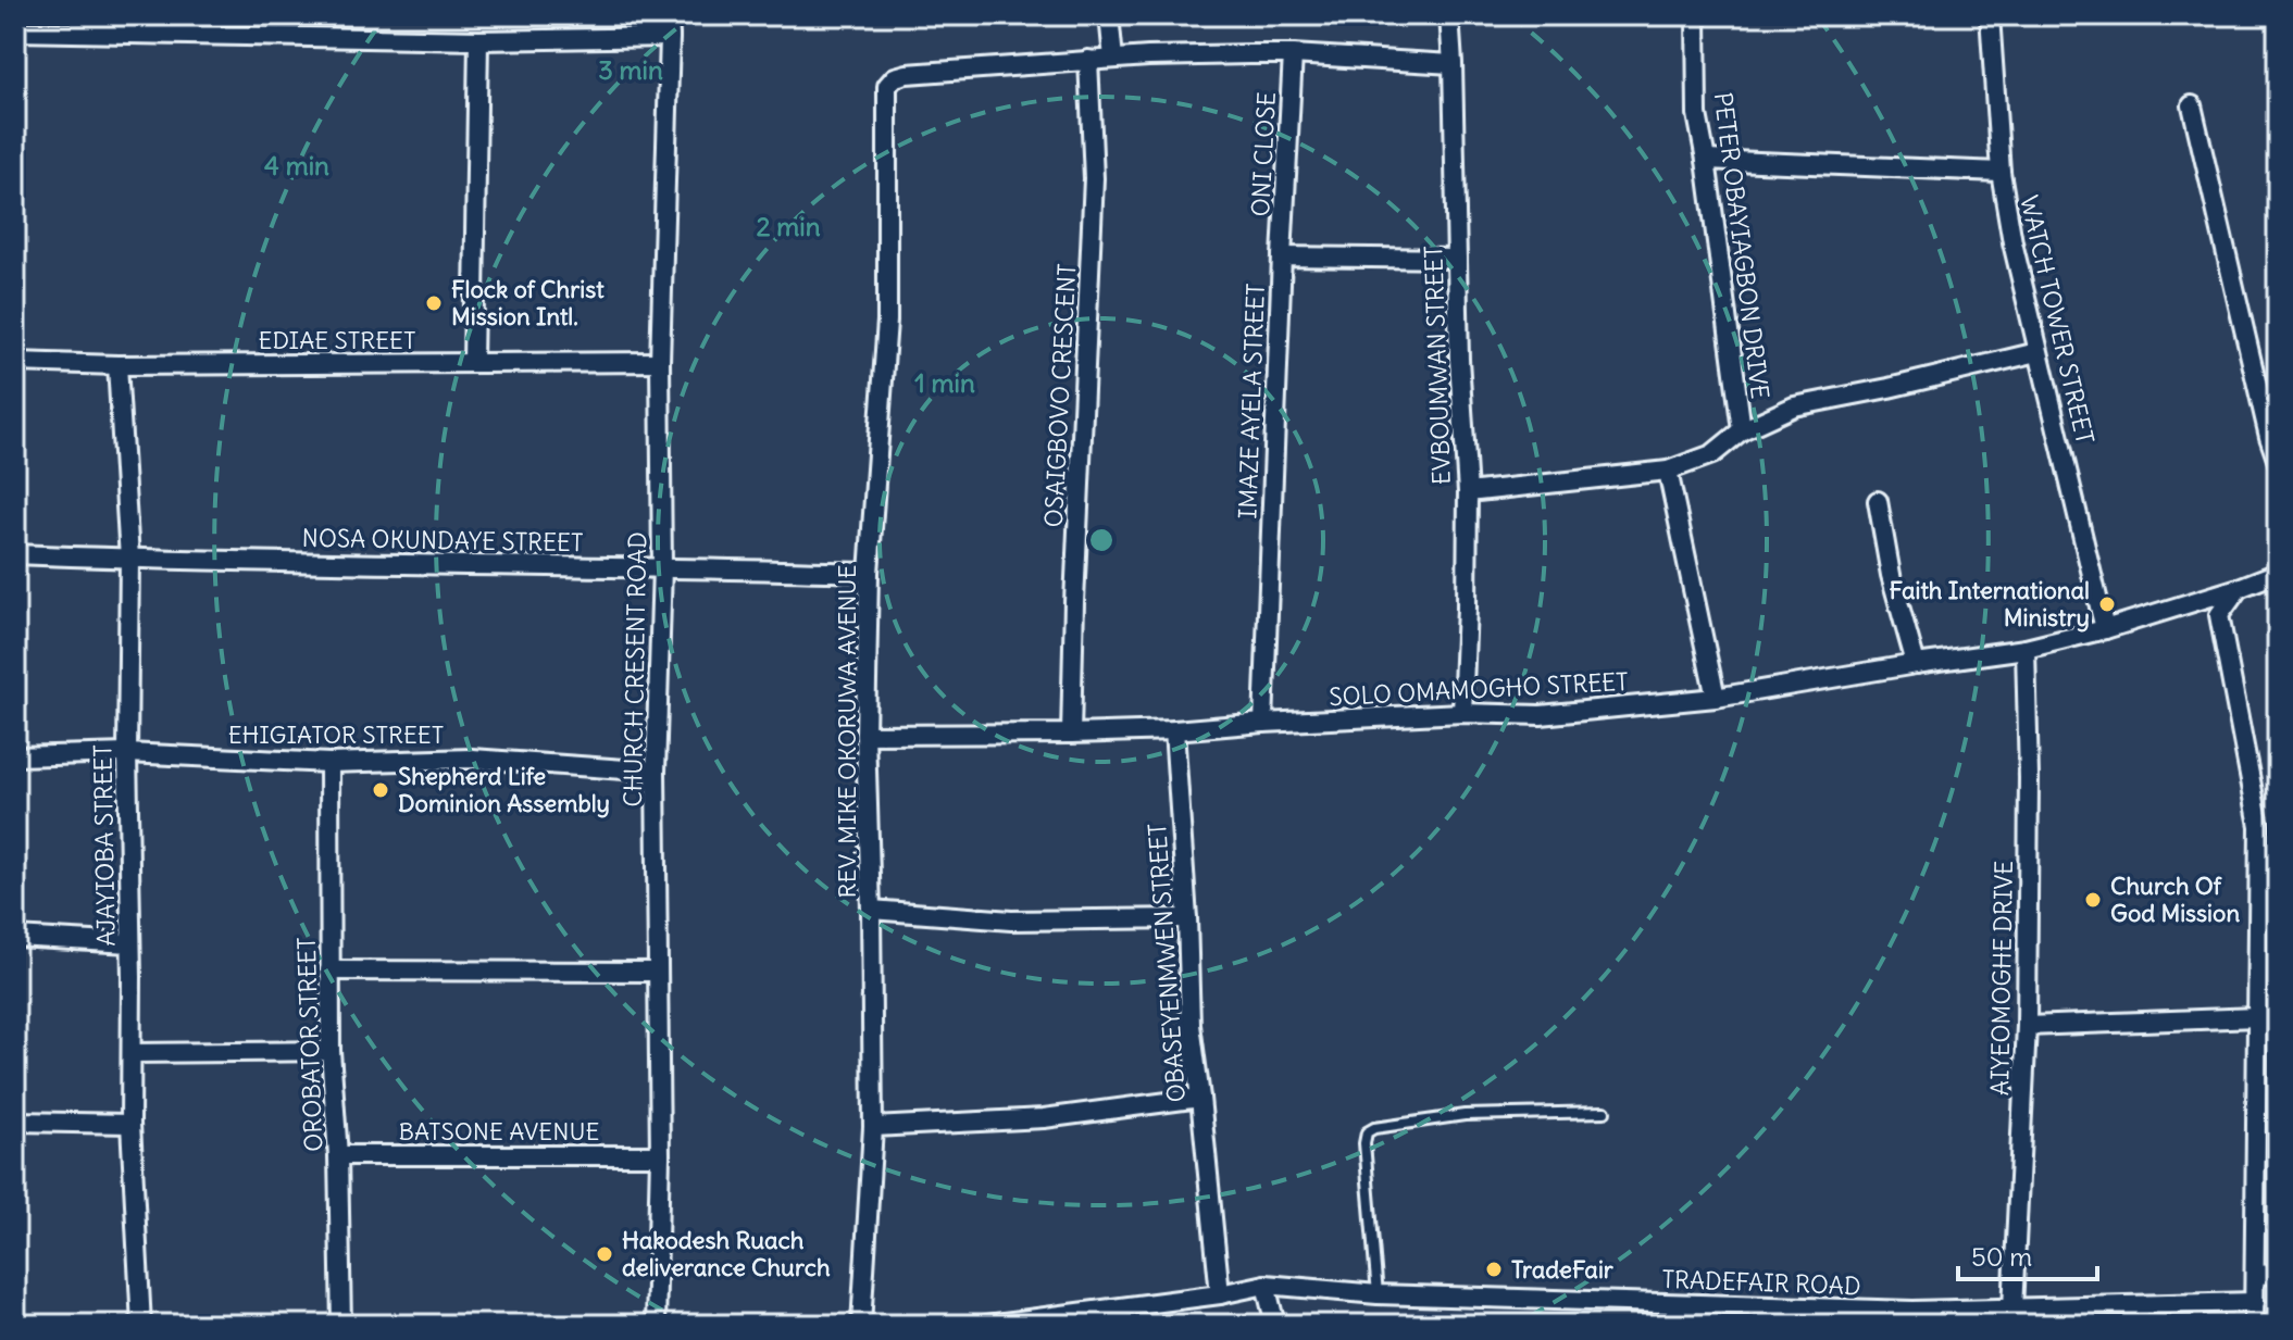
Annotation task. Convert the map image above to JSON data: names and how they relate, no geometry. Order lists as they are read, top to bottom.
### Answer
{
  "streets": {
    "street": [
      "ONI CLOSE",
      "PETER OBAYIAGBON DRIVE",
      "WATCH TOWER STREET",
      "EDIAE STREET",
      "EVBOUMWAN STREET",
      "OSAIGBOVO CRESCENT",
      "IMAZE AYELA STREET",
      "NOSA OKUNDAYE STREET",
      "CHURCH CRESENT ROAD",
      "SOLO OMAMOGHO STREET",
      "REV. MIKE OKORUWA AVENUE",
      "EHIGIATOR STREET",
      "AJAYIOBA STREET",
      "OBASEYENMWEN STREET",
      "AIYEOMOGHE DRIVE",
      "OROBATOR STREET",
      "BATSONE AVENUE",
      "TRADEFAIR ROAD"
    ]
  },
  "crossings": [
    ["ONI CLOSE", "IMAZE AYELA STREET"],
    ["WATCH TOWER STREET", "SOLO OMAMOGHO STREET"],
    ["EDIAE STREET", "CHURCH CRESENT ROAD"],
    ["EDIAE STREET", "AJAYIOBA STREET"],
    ["EVBOUMWAN STREET", "IMAZE AYELA STREET"],
    ["EVBOUMWAN STREET", "SOLO OMAMOGHO STREET"],
    ["OSAIGBOVO CRESCENT", "SOLO OMAMOGHO STREET"],
    ["OSAIGBOVO CRESCENT", "REV. MIKE OKORUWA AVENUE"],
    ["IMAZE AYELA STREET", "SOLO OMAMOGHO STREET"],
    ["NOSA OKUNDAYE STREET", "CHURCH CRESENT ROAD"],
    ["NOSA OKUNDAYE STREET", "REV. MIKE OKORUWA AVENUE"],
    ["NOSA OKUNDAYE STREET", "AJAYIOBA STREET"],
    ["CHURCH CRESENT ROAD", "EHIGIATOR STREET"],
    ["CHURCH CRESENT ROAD", "BATSONE AVENUE"],
    ["SOLO OMAMOGHO STREET", "REV. MIKE OKORUWA AVENUE"],
    ["SOLO OMAMOGHO STREET", "OBASEYENMWEN STREET"],
    ["SOLO OMAMOGHO STREET", "AIYEOMOGHE DRIVE"],
    ["EHIGIATOR STREET", "AJAYIOBA STREET"],
    ["EHIGIATOR STREET", "OROBATOR STREET"],
    ["OBASEYENMWEN STREET", "TRADEFAIR ROAD"],
    ["AIYEOMOGHE DRIVE", "TRADEFAIR ROAD"],
    ["OROBATOR STREET", "BATSONE AVENUE"]
  ],
  "places": [
    "Flock of Christ Mission Intl.",
    "Faith International Ministry",
    "Shepherd Life Dominion Assembly",
    "Church Of God Mission",
    "Hakodesh Ruach deliverance Church",
    "TradeFair"
  ],
  "scale_bar": "50 m",
  "rings": [
    "3 min",
    "4 min",
    "2 min",
    "1 min"
  ]
}
